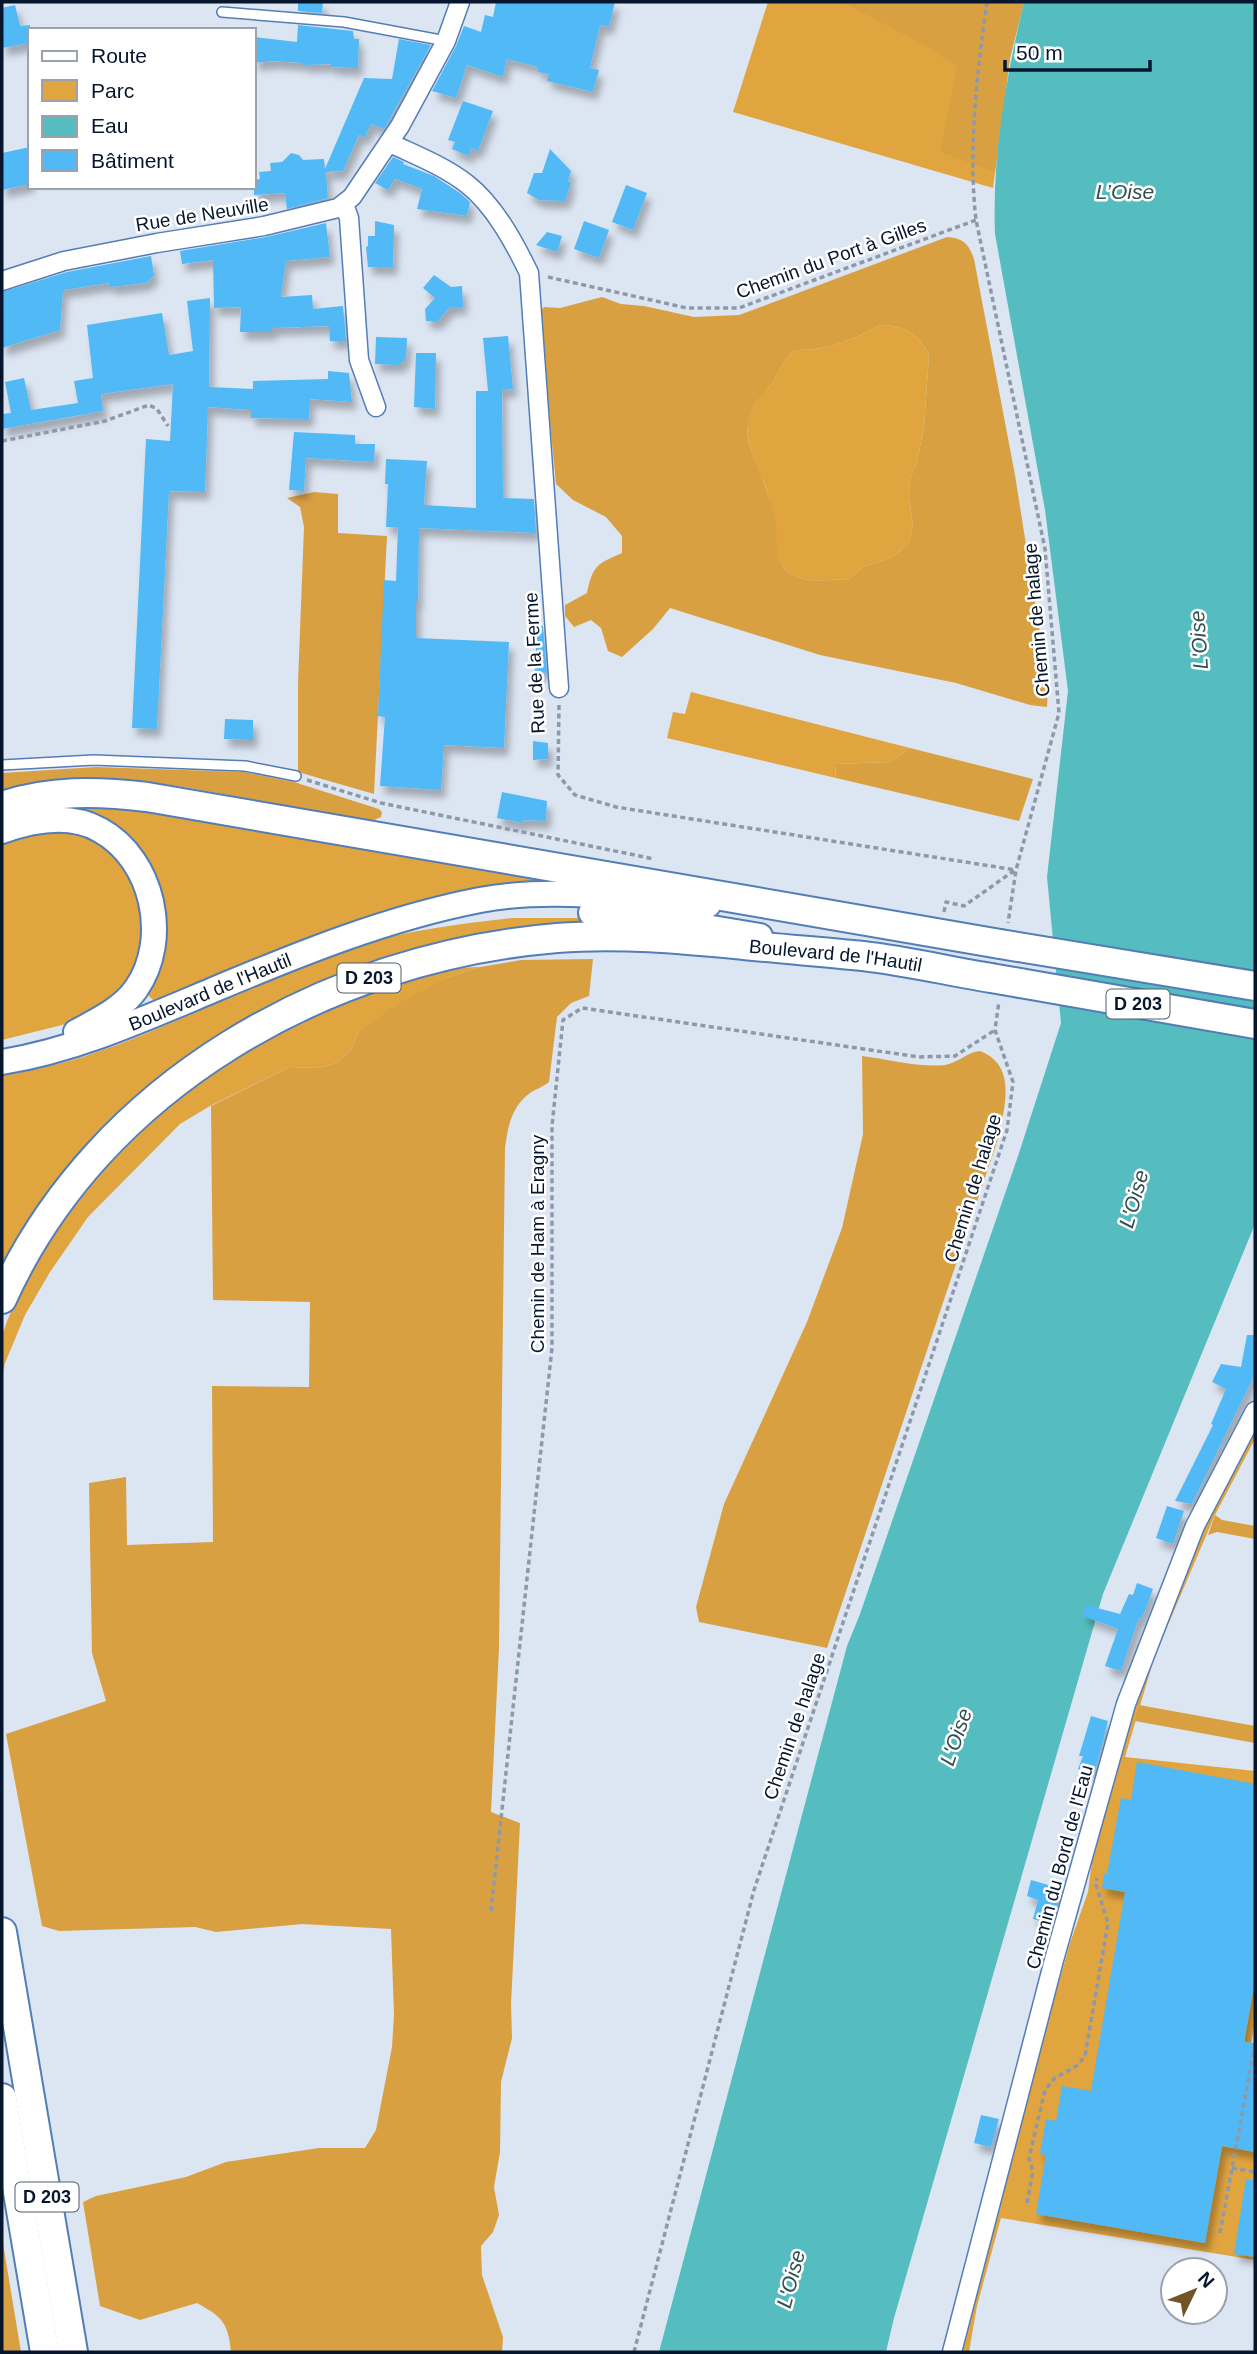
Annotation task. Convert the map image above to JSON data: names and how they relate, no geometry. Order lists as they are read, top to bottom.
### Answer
{
  "streets": {
    "main road": ["Boulevard de l'Hautil", "D 203"],
    "street": ["Rue de Neuville", "Rue de la Ferme", "Chemin du Bord de l'Eau"],
    "path": ["Chemin du Port à Gilles", "Chemin de halage", "Chemin de Ham à Eragny"]
  },
  "crossings": [
    ["Chemin du Port à Gilles", "Chemin de halage"],
    ["Chemin du Port à Gilles", "Rue de la Ferme"],
    ["Chemin de halage", "Rue de la Ferme"],
    ["Chemin de halage", "Boulevard de l'Hautil"],
    ["Chemin de halage", "Chemin de Ham à Eragny"],
    ["Boulevard de l'Hautil", "D 203"]
  ],
  "water": ["L’Oise", "L'Oise"],
  "legend": [
    "Route",
    "Parc",
    "Eau",
    "Bâtiment"
  ],
  "scale_bar": "50 m",
  "north": "top right"
}
